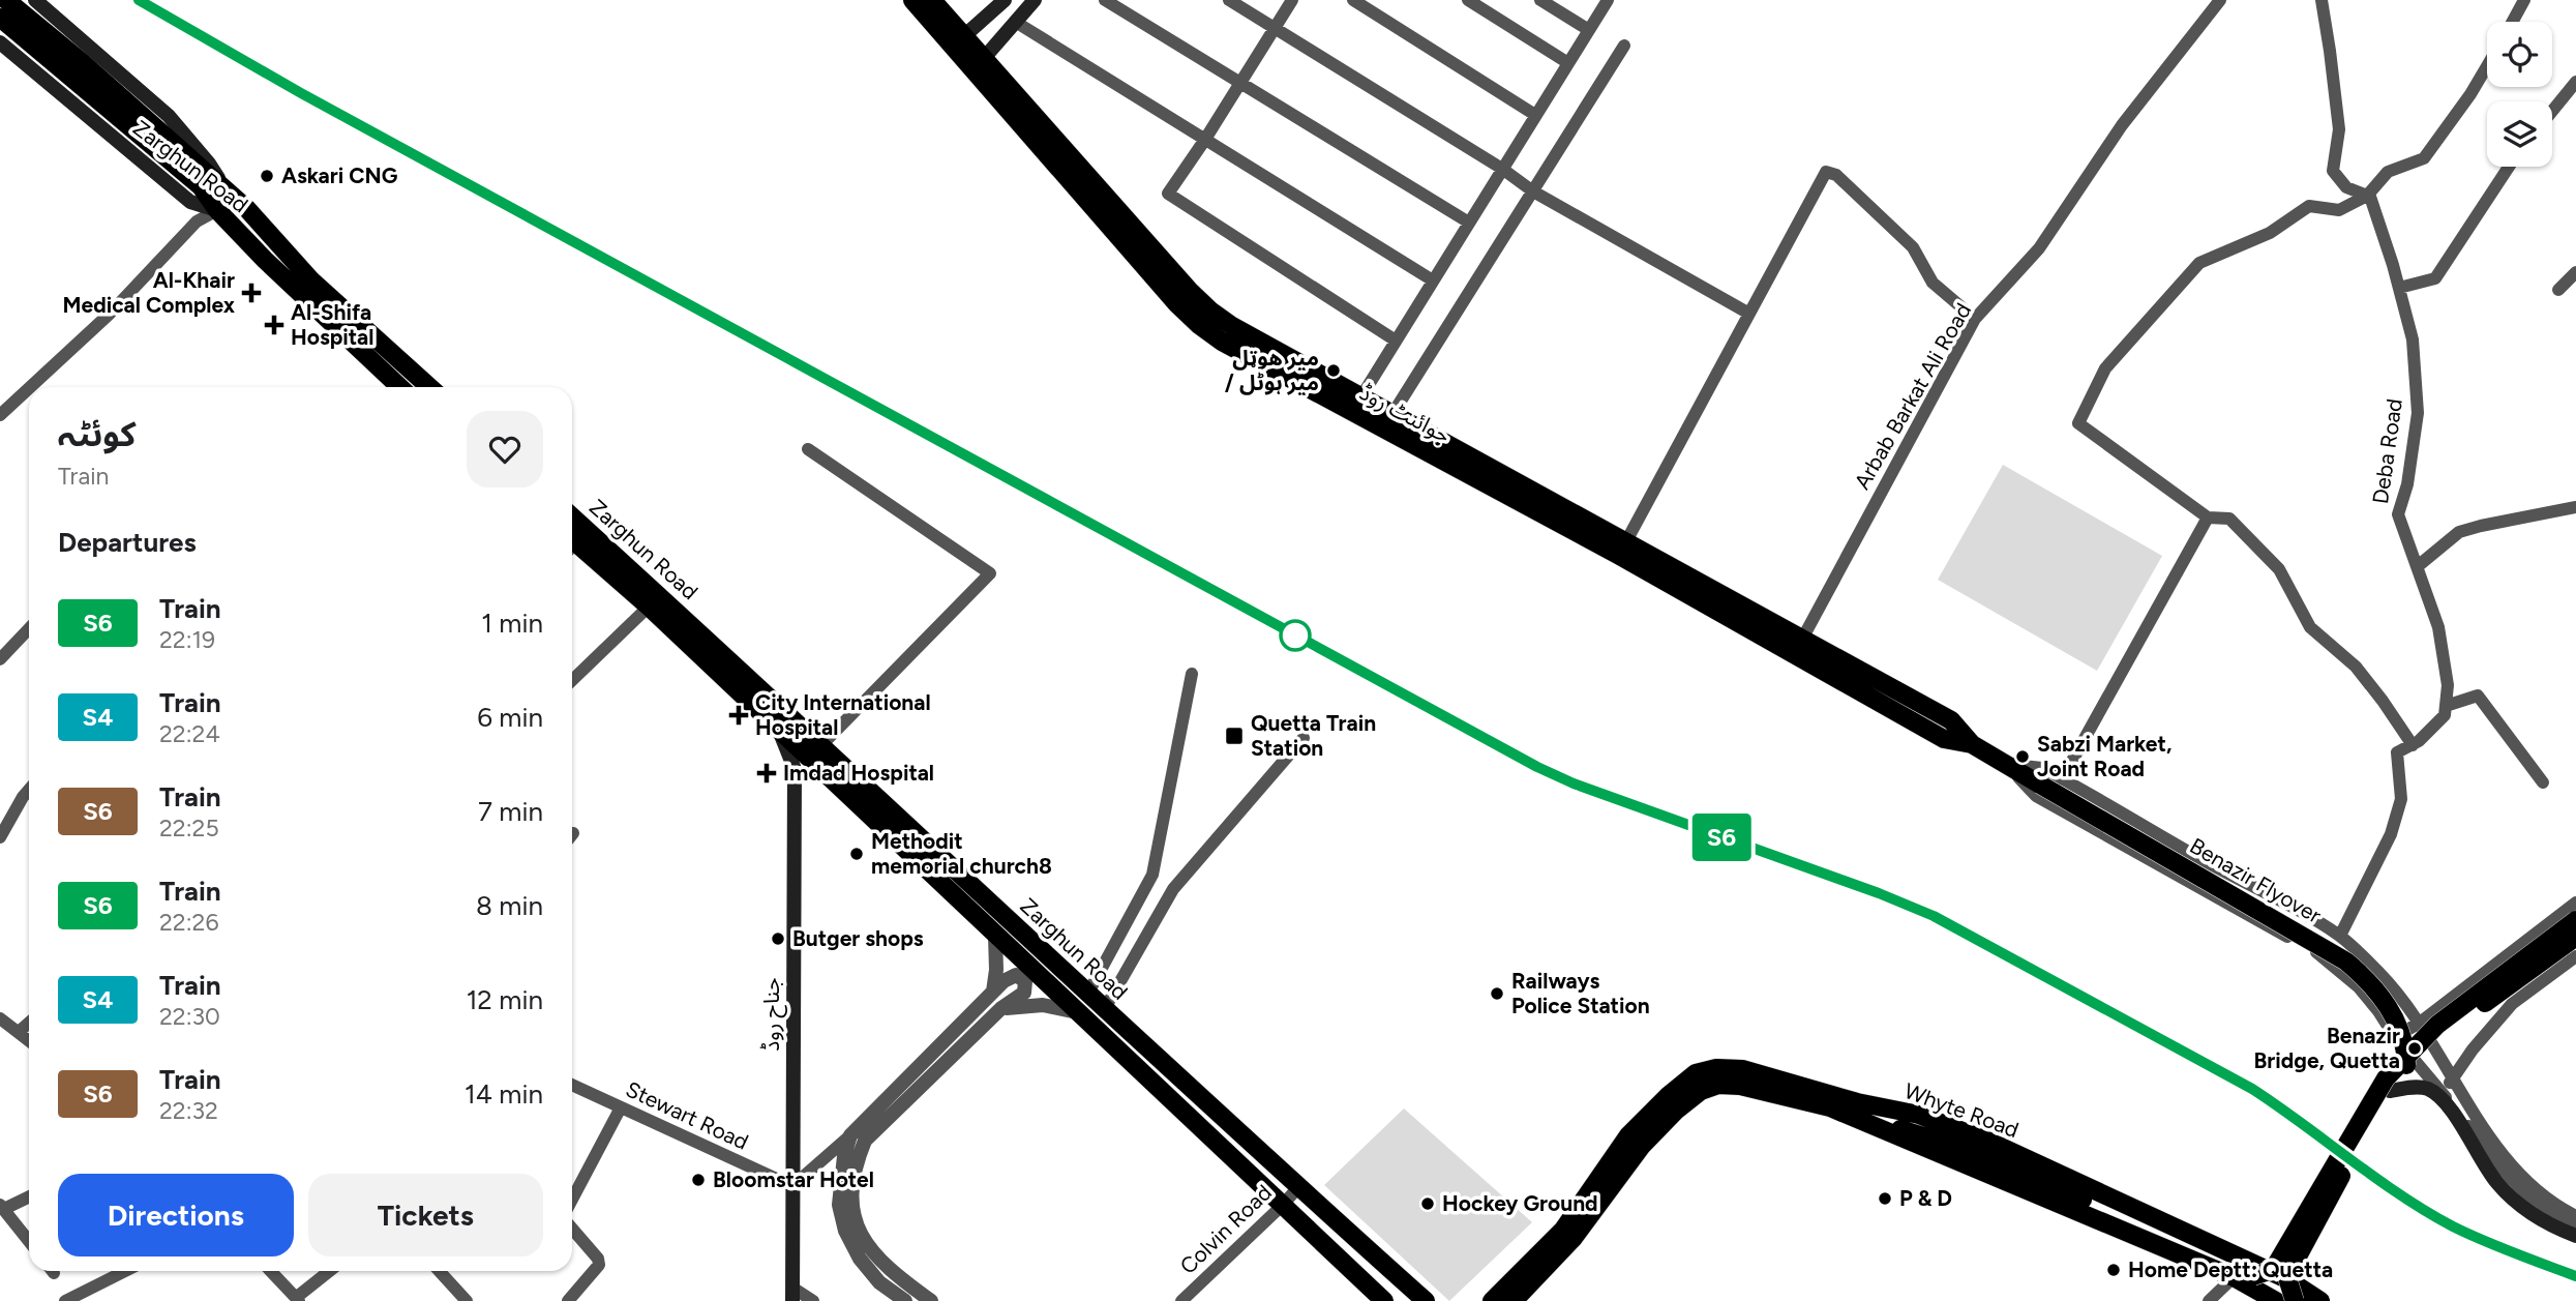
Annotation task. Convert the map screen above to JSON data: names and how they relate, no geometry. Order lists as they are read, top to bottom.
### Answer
{
  "streets": {
    "main road": [
      "Zarghun Road",
      "جوائنٹ روڈ",
      "Benazir Flyover",
      "جناح روڈ",
      "Whyte Road"
    ],
    "street": [
      "Arbab Barkat Ali Road",
      "Deba Road",
      "Stewart Road",
      "Colvin Road"
    ]
  },
  "crossings": [
    ["Zarghun Road", "جناح روڈ"],
    ["Zarghun Road", "Colvin Road"],
    ["Arbab Barkat Ali Road", "جوائنٹ روڈ"],
    ["جوائنٹ روڈ", "Benazir Flyover"],
    ["جناح روڈ", "Stewart Road"]
  ],
  "places": {
    "other": [
      "Askari CNG",
      "میر هوټل / میر ہوٹل",
      "Sabzi Market, Joint Road",
      "Methodit memorial church8",
      "Butger shops",
      "Railways Police Station",
      "Benazir Bridge, Quetta",
      "Bloomstar Hotel",
      "P & D",
      "Hockey Ground",
      "Home Deptt: Quetta"
    ],
    "health": [
      "Al-Khair Medical Complex",
      "Al-Shifa Hospital",
      "City International Hospital",
      "Imdad Hospital"
    ],
    "transit": ["Quetta Train Station"]
  },
  "page": {
    "on_map": "S6",
    "heading": [
      ["کوئٹہ", "Train"],
      "Departures"
    ],
    "list": [
      {
        "mark": "S6",
        "name": "Train",
        "note": "22:19",
        "value": "1 min"
      },
      {
        "mark": "S4",
        "name": "Train",
        "note": "22:24",
        "value": "6 min"
      },
      {
        "mark": "S6",
        "name": "Train",
        "note": "22:25",
        "value": "7 min"
      },
      {
        "mark": "S6",
        "name": "Train",
        "note": "22:26",
        "value": "8 min"
      },
      {
        "mark": "S4",
        "name": "Train",
        "note": "22:30",
        "value": "12 min"
      },
      {
        "mark": "S6",
        "name": "Train",
        "note": "22:32",
        "value": "14 min"
      }
    ],
    "buttons": ["Directions", "Tickets"]
  }
}
